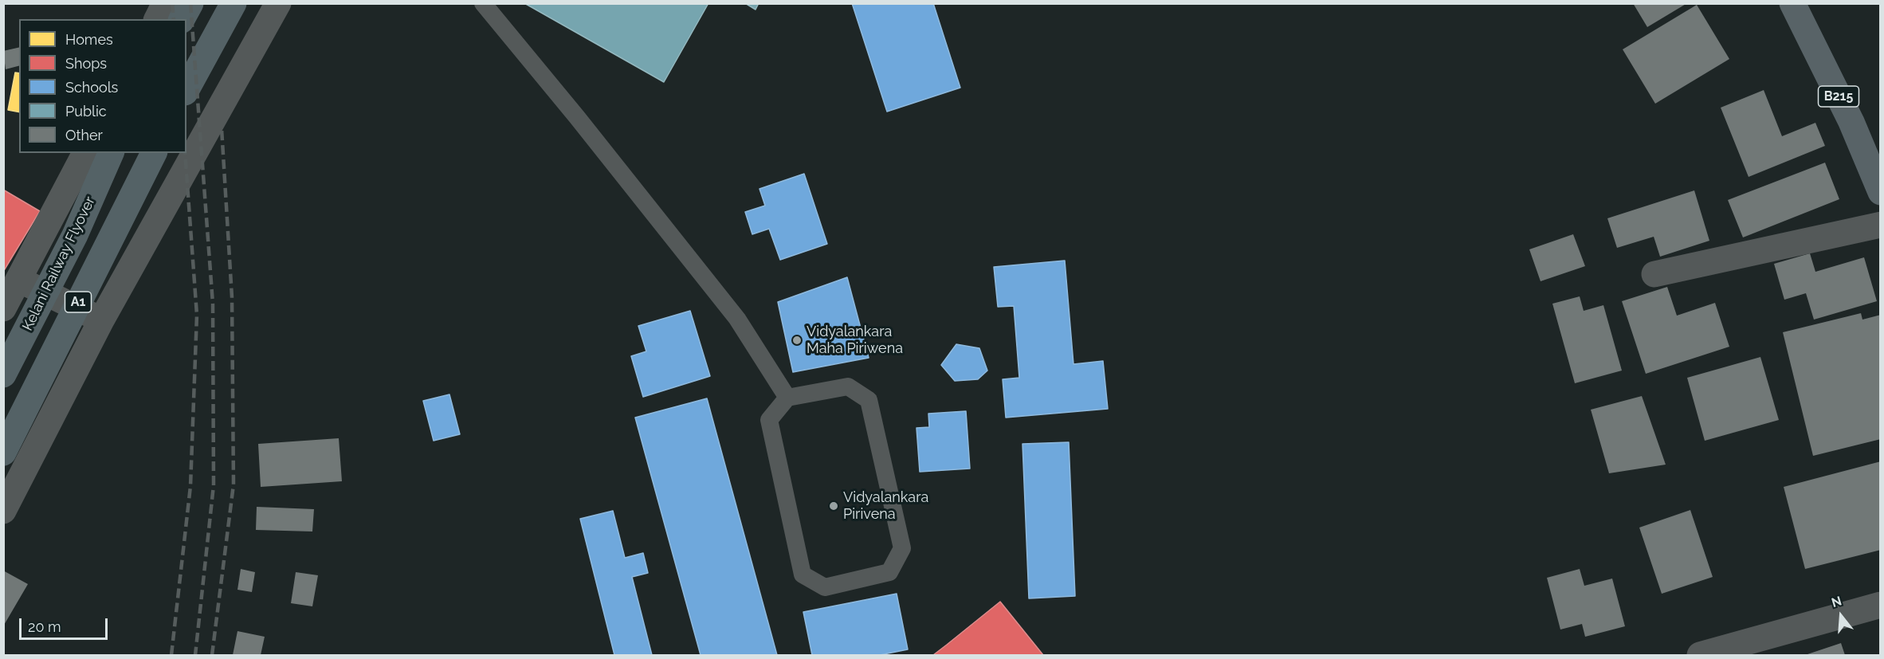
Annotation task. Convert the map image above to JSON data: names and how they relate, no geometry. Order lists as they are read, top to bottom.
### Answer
{
  "streets": {
    "highway": ["Kelani Railway Flyover", "A1"],
    "main road": ["B215"]
  },
  "places": ["Vidyalankara Maha Piriwena", "Vidyalankara Pirivena"],
  "legend": [
    "Homes",
    "Shops",
    "Schools",
    "Public",
    "Other"
  ],
  "scale_bar": "20 m",
  "north": "top"
}
